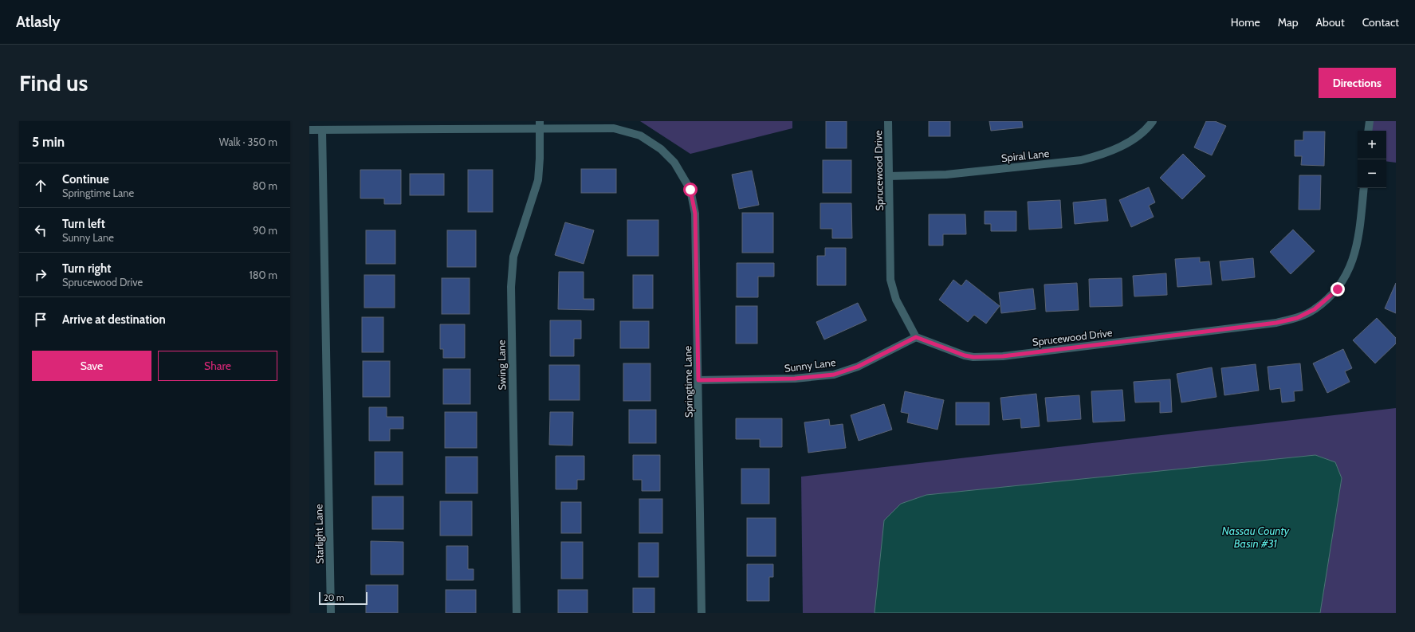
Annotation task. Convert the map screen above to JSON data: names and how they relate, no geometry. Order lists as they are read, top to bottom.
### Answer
{
  "streets": {
    "street": [
      "Spiral Lane",
      "Sprucewood Drive",
      "Swing Lane",
      "Sunny Lane",
      "Springtime Lane",
      "Starlight Lane"
    ]
  },
  "crossings": [
    ["Spiral Lane", "Sprucewood Drive"],
    ["Sprucewood Drive", "Sunny Lane"],
    ["Swing Lane", "Springtime Lane"],
    ["Sunny Lane", "Springtime Lane"],
    ["Springtime Lane", "Starlight Lane"]
  ],
  "water": ["Nassau County Basin #31"],
  "scale_bar": "20 m",
  "page": {
    "header": "Atlasly",
    "nav": [
      "Home",
      "Map",
      "About",
      "Contact"
    ],
    "buttons": [
      "Directions",
      ["Save", "Share"]
    ],
    "title": "Find us",
    "heading": ["5 min", "Walk · 350 m"],
    "map_buttons": ["+", "−"],
    "list": [
      ["Continue", "Springtime Lane", "80 m"],
      ["Turn left", "Sunny Lane", "90 m"],
      ["Turn right", "Sprucewood Drive", "180 m"],
      "Arrive at destination"
    ],
    "scale": "20 m"
  }
}
